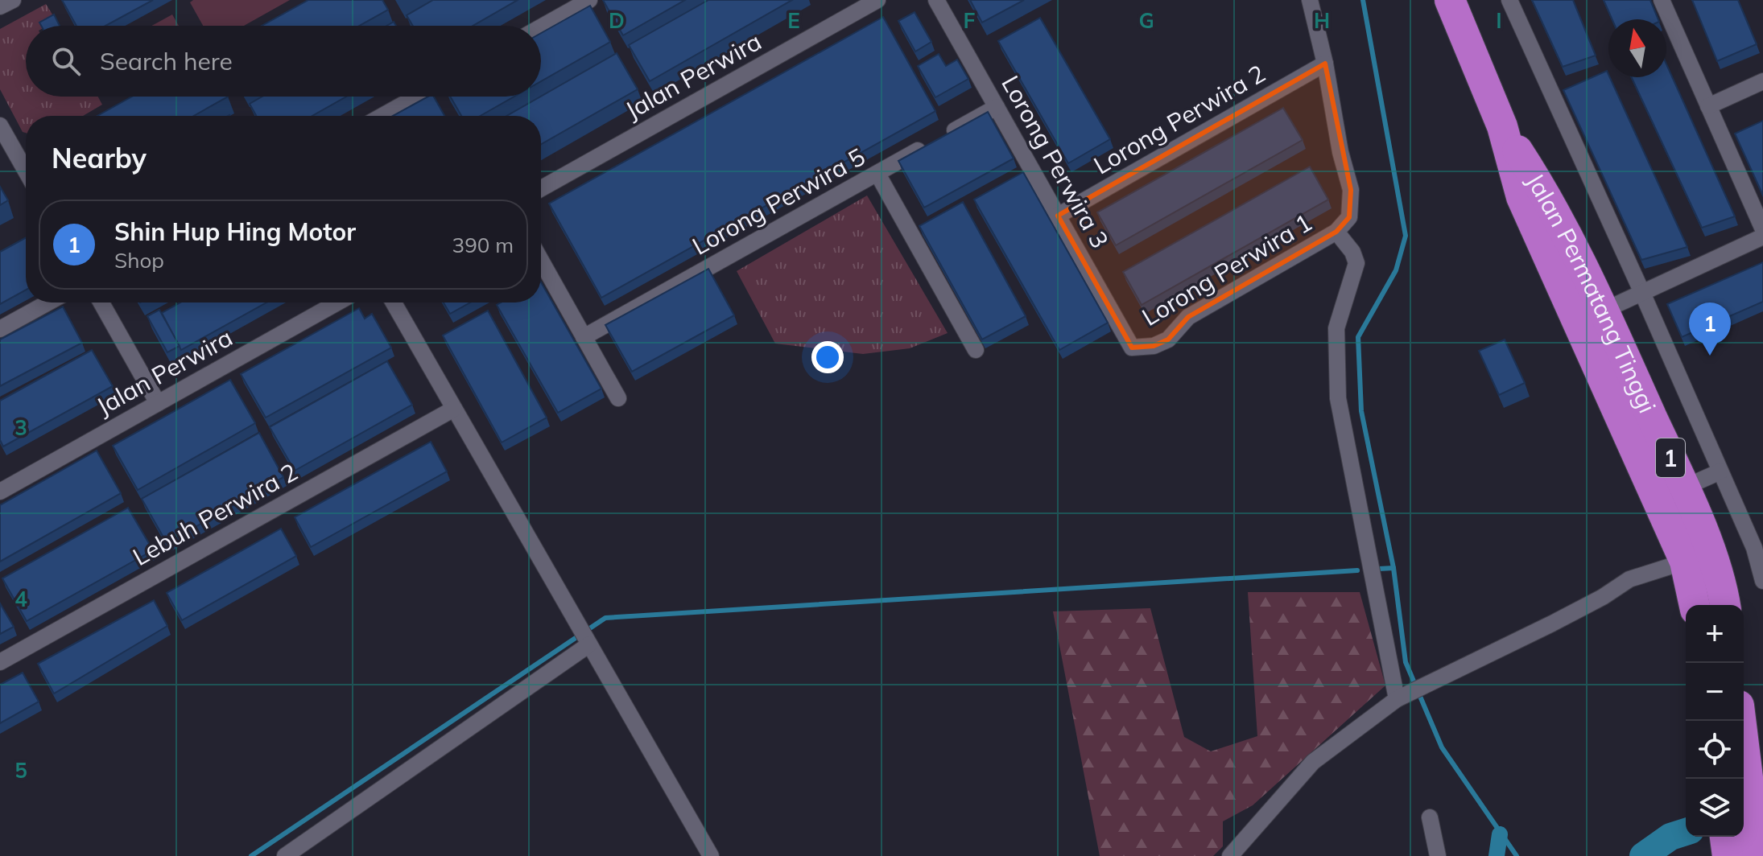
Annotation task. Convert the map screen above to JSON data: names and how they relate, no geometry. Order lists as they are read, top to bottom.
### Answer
{
  "streets": {
    "highway": ["Jalan Permatang Tinggi", "1"],
    "street": [
      "Jalan Perwira",
      "Lorong Perwira 2",
      "Lorong Perwira 3",
      "Lorong Perwira 5",
      "Lorong Perwira 1",
      "Lebuh Perwira 2"
    ]
  },
  "crossings": [
    ["Lorong Perwira 2", "Lorong Perwira 3"],
    ["Lorong Perwira 2", "Lorong Perwira 1"],
    ["Lorong Perwira 3", "Lorong Perwira 5"],
    ["Lorong Perwira 3", "Lorong Perwira 1"]
  ],
  "north": "top",
  "page": {
    "search": "Search here",
    "heading": "Nearby",
    "list": [
      {
        "mark": "1",
        "name": "Shin Hup Hing Motor",
        "note": "Shop",
        "value": "390 m"
      }
    ],
    "pins": "1",
    "map_buttons": ["+", "−"]
  },
  "grid": {
    "columns": [
      "D",
      "E",
      "F",
      "G",
      "H",
      "I"
    ],
    "rows": ["3", "4", "5"]
  }
}
